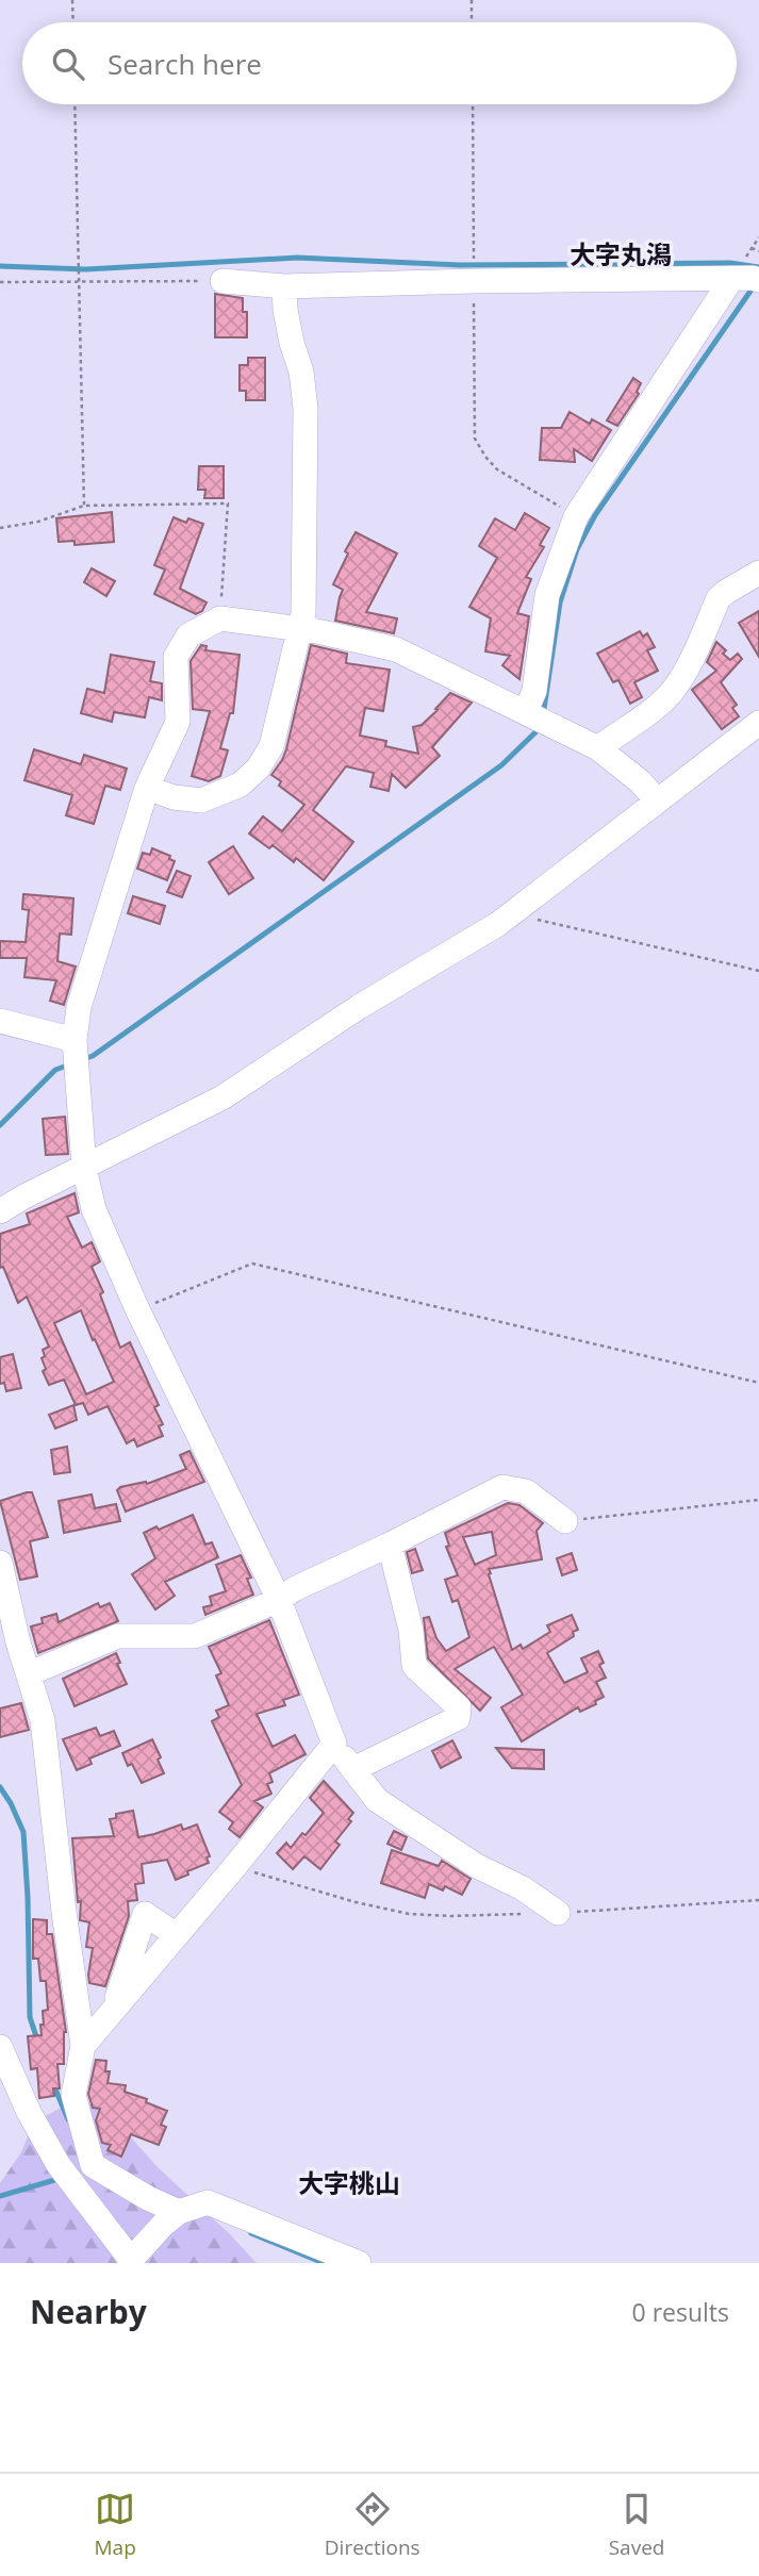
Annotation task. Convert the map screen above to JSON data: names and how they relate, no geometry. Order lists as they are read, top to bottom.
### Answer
{
  "districts": ["大字丸潟", "大字桃山"],
  "page": {
    "search": "Search here",
    "heading": ["Nearby", "0 results"],
    "nav": ["Map", "Directions", "Saved"]
  }
}
